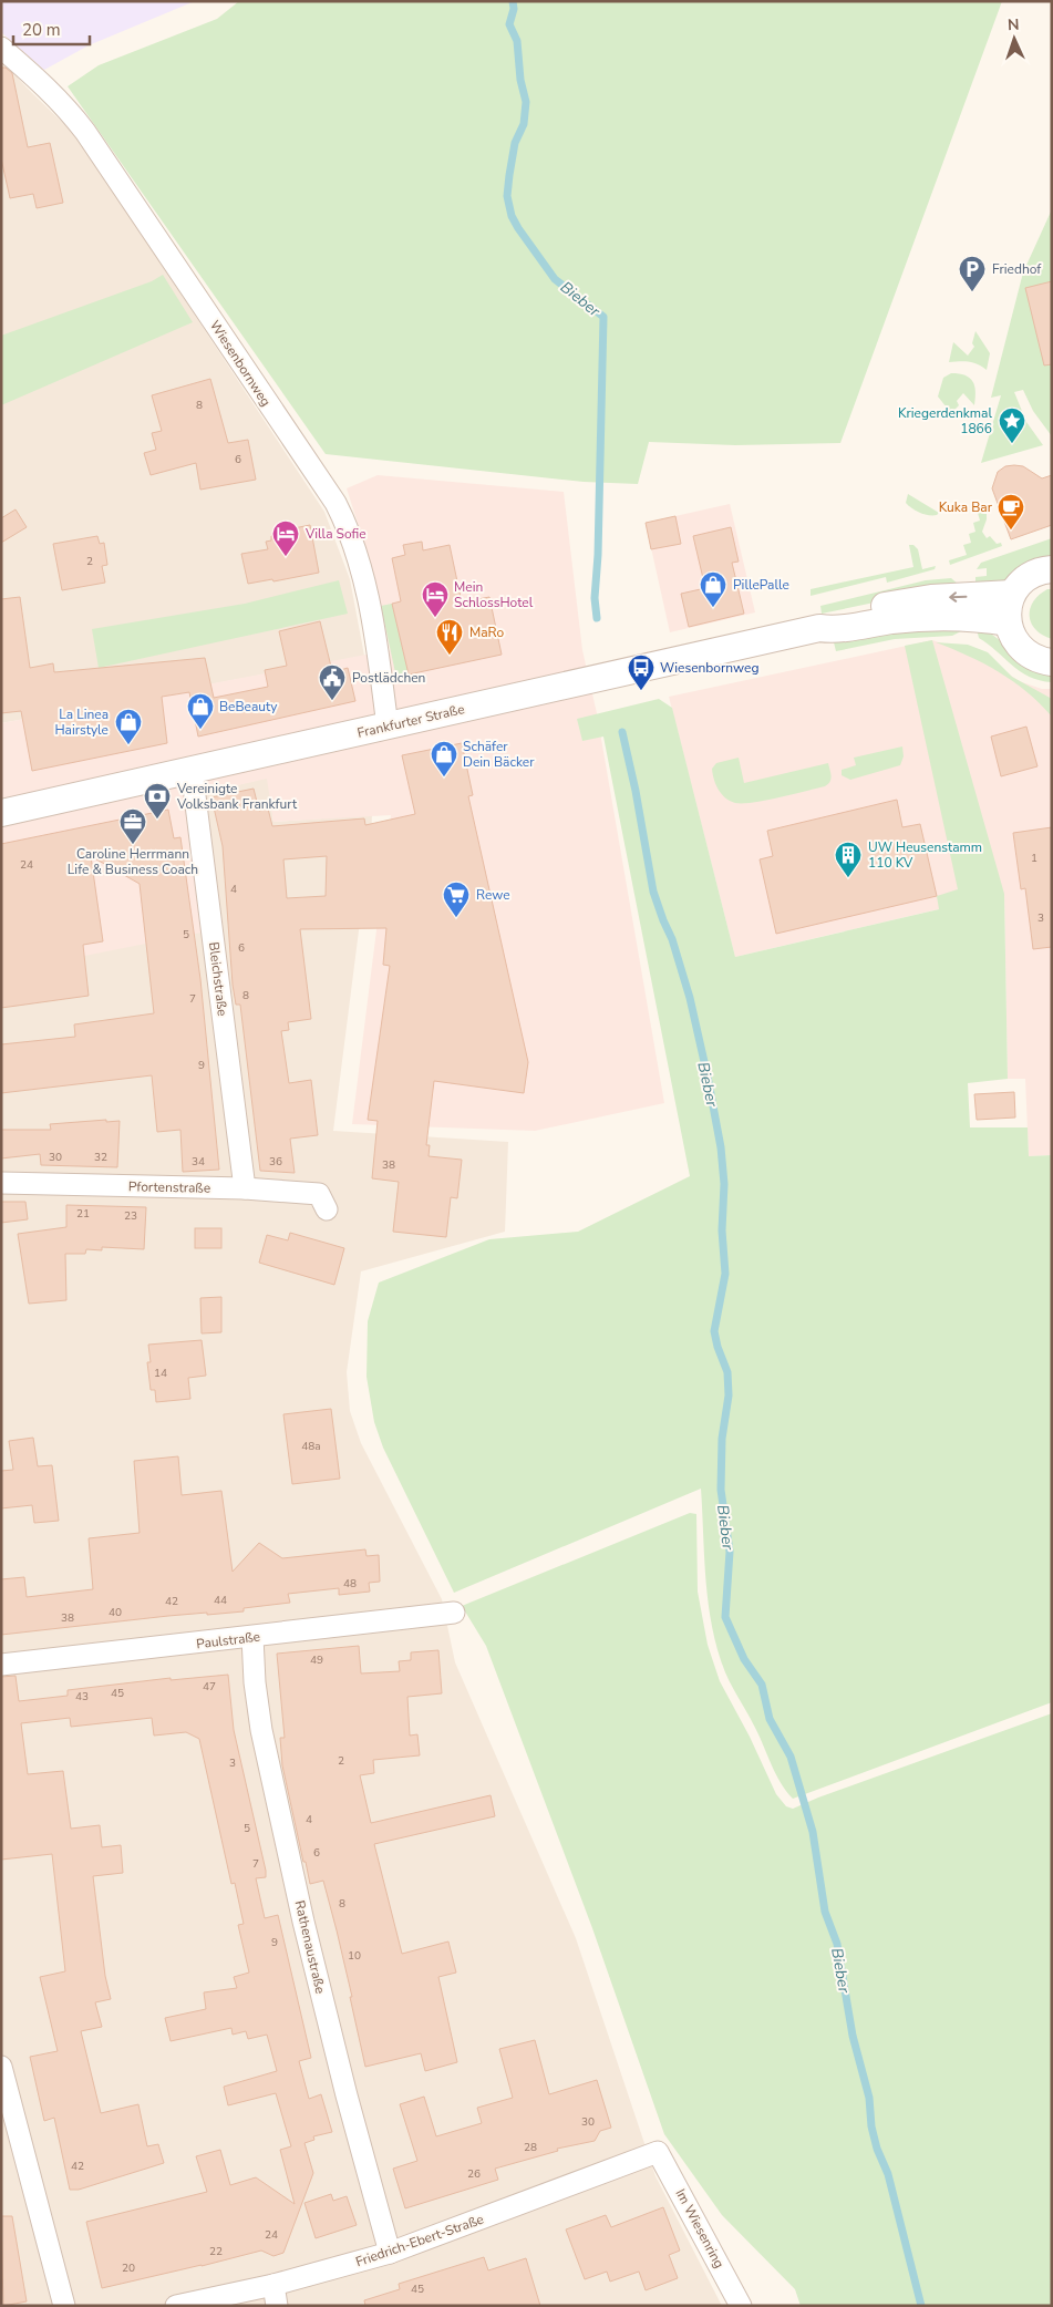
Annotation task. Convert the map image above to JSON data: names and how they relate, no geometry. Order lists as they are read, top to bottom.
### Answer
{
  "streets": {
    "street": [
      "Wiesenbornweg",
      "Frankfurter Straße",
      "Bleichstraße",
      "Pfortenstraße",
      "Paulstraße",
      "Rathenaustraße",
      "Im Wiesenring",
      "Friedrich-Ebert-Straße"
    ]
  },
  "crossings": [
    ["Wiesenbornweg", "Frankfurter Straße"],
    ["Frankfurter Straße", "Bleichstraße"],
    ["Bleichstraße", "Pfortenstraße"],
    ["Paulstraße", "Rathenaustraße"],
    ["Rathenaustraße", "Friedrich-Ebert-Straße"],
    ["Im Wiesenring", "Friedrich-Ebert-Straße"]
  ],
  "water": ["Bieber"],
  "places": {
    "parking": ["Friedhof"],
    "place": ["Kriegerdenkmal 1866"],
    "cafe": ["Kuka Bar"],
    "hotel": ["Villa Sofie", "Mein SchlossHotel"],
    "shop": [
      "PillePalle",
      "BeBeauty",
      "La Linea Hairstyle",
      "Schäfer Dein Bäcker"
    ],
    "restaurant": ["MaRo"],
    "bus stop": ["Wiesenbornweg"],
    "public building": ["Postlädchen"],
    "bank": ["Vereinigte Volksbank Frankfurt"],
    "office": ["Caroline Herrmann Life & Business Coach"],
    "building": ["UW Heusenstamm 110 KV"],
    "supermarket": ["Rewe"]
  },
  "house_numbers": [
    "8",
    "6",
    "2",
    "1",
    "24",
    "4",
    "3",
    "5",
    "6",
    "8",
    "7",
    "9",
    "30",
    "32",
    "34",
    "36",
    "38",
    "21",
    "23",
    "14",
    "48a",
    "48",
    "44",
    "42",
    "40",
    "38",
    "49",
    "47",
    "45",
    "43",
    "2",
    "3",
    "4",
    "5",
    "6",
    "7",
    "8",
    "9",
    "10",
    "30",
    "28",
    "42",
    "26",
    "24",
    "22",
    "20",
    "45"
  ],
  "scale_bar": "20 m",
  "north": "top"
}
